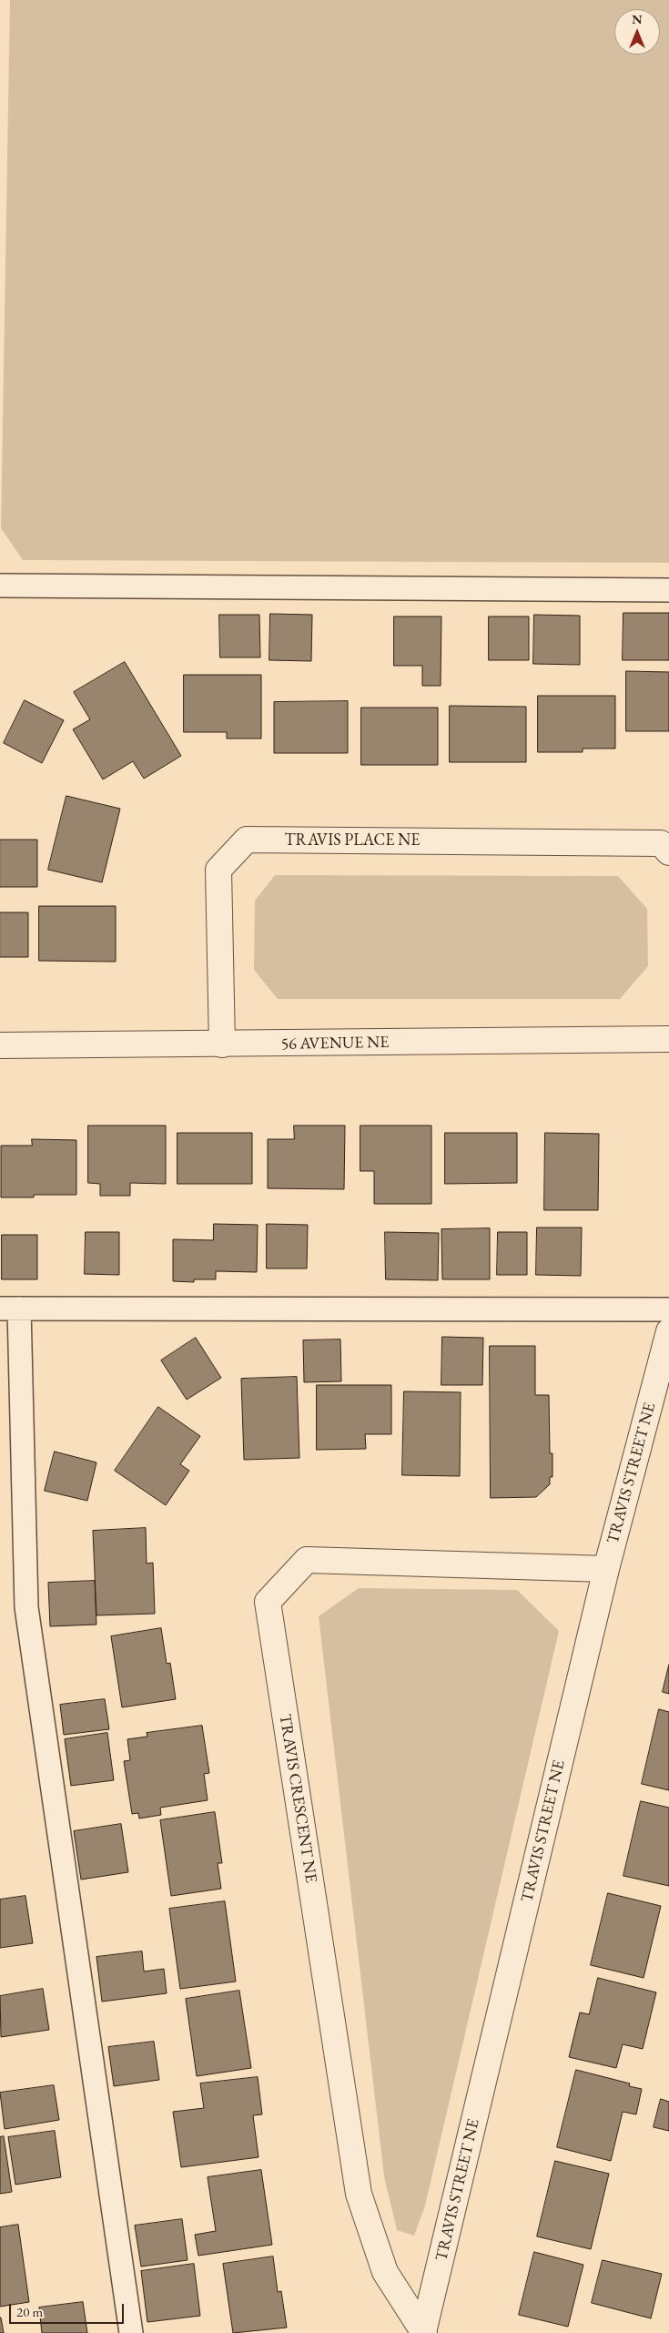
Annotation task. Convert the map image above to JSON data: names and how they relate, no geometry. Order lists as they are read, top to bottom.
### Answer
{
  "streets": {
    "street": [
      "TRAVIS PLACE NE",
      "56 AVENUE NE",
      "TRAVIS STREET NE",
      "TRAVIS CRESCENT NE"
    ]
  },
  "crossings": [
    ["TRAVIS PLACE NE", "56 AVENUE NE"],
    ["TRAVIS STREET NE", "TRAVIS CRESCENT NE"]
  ],
  "scale_bar": "20 m",
  "north": "top"
}
